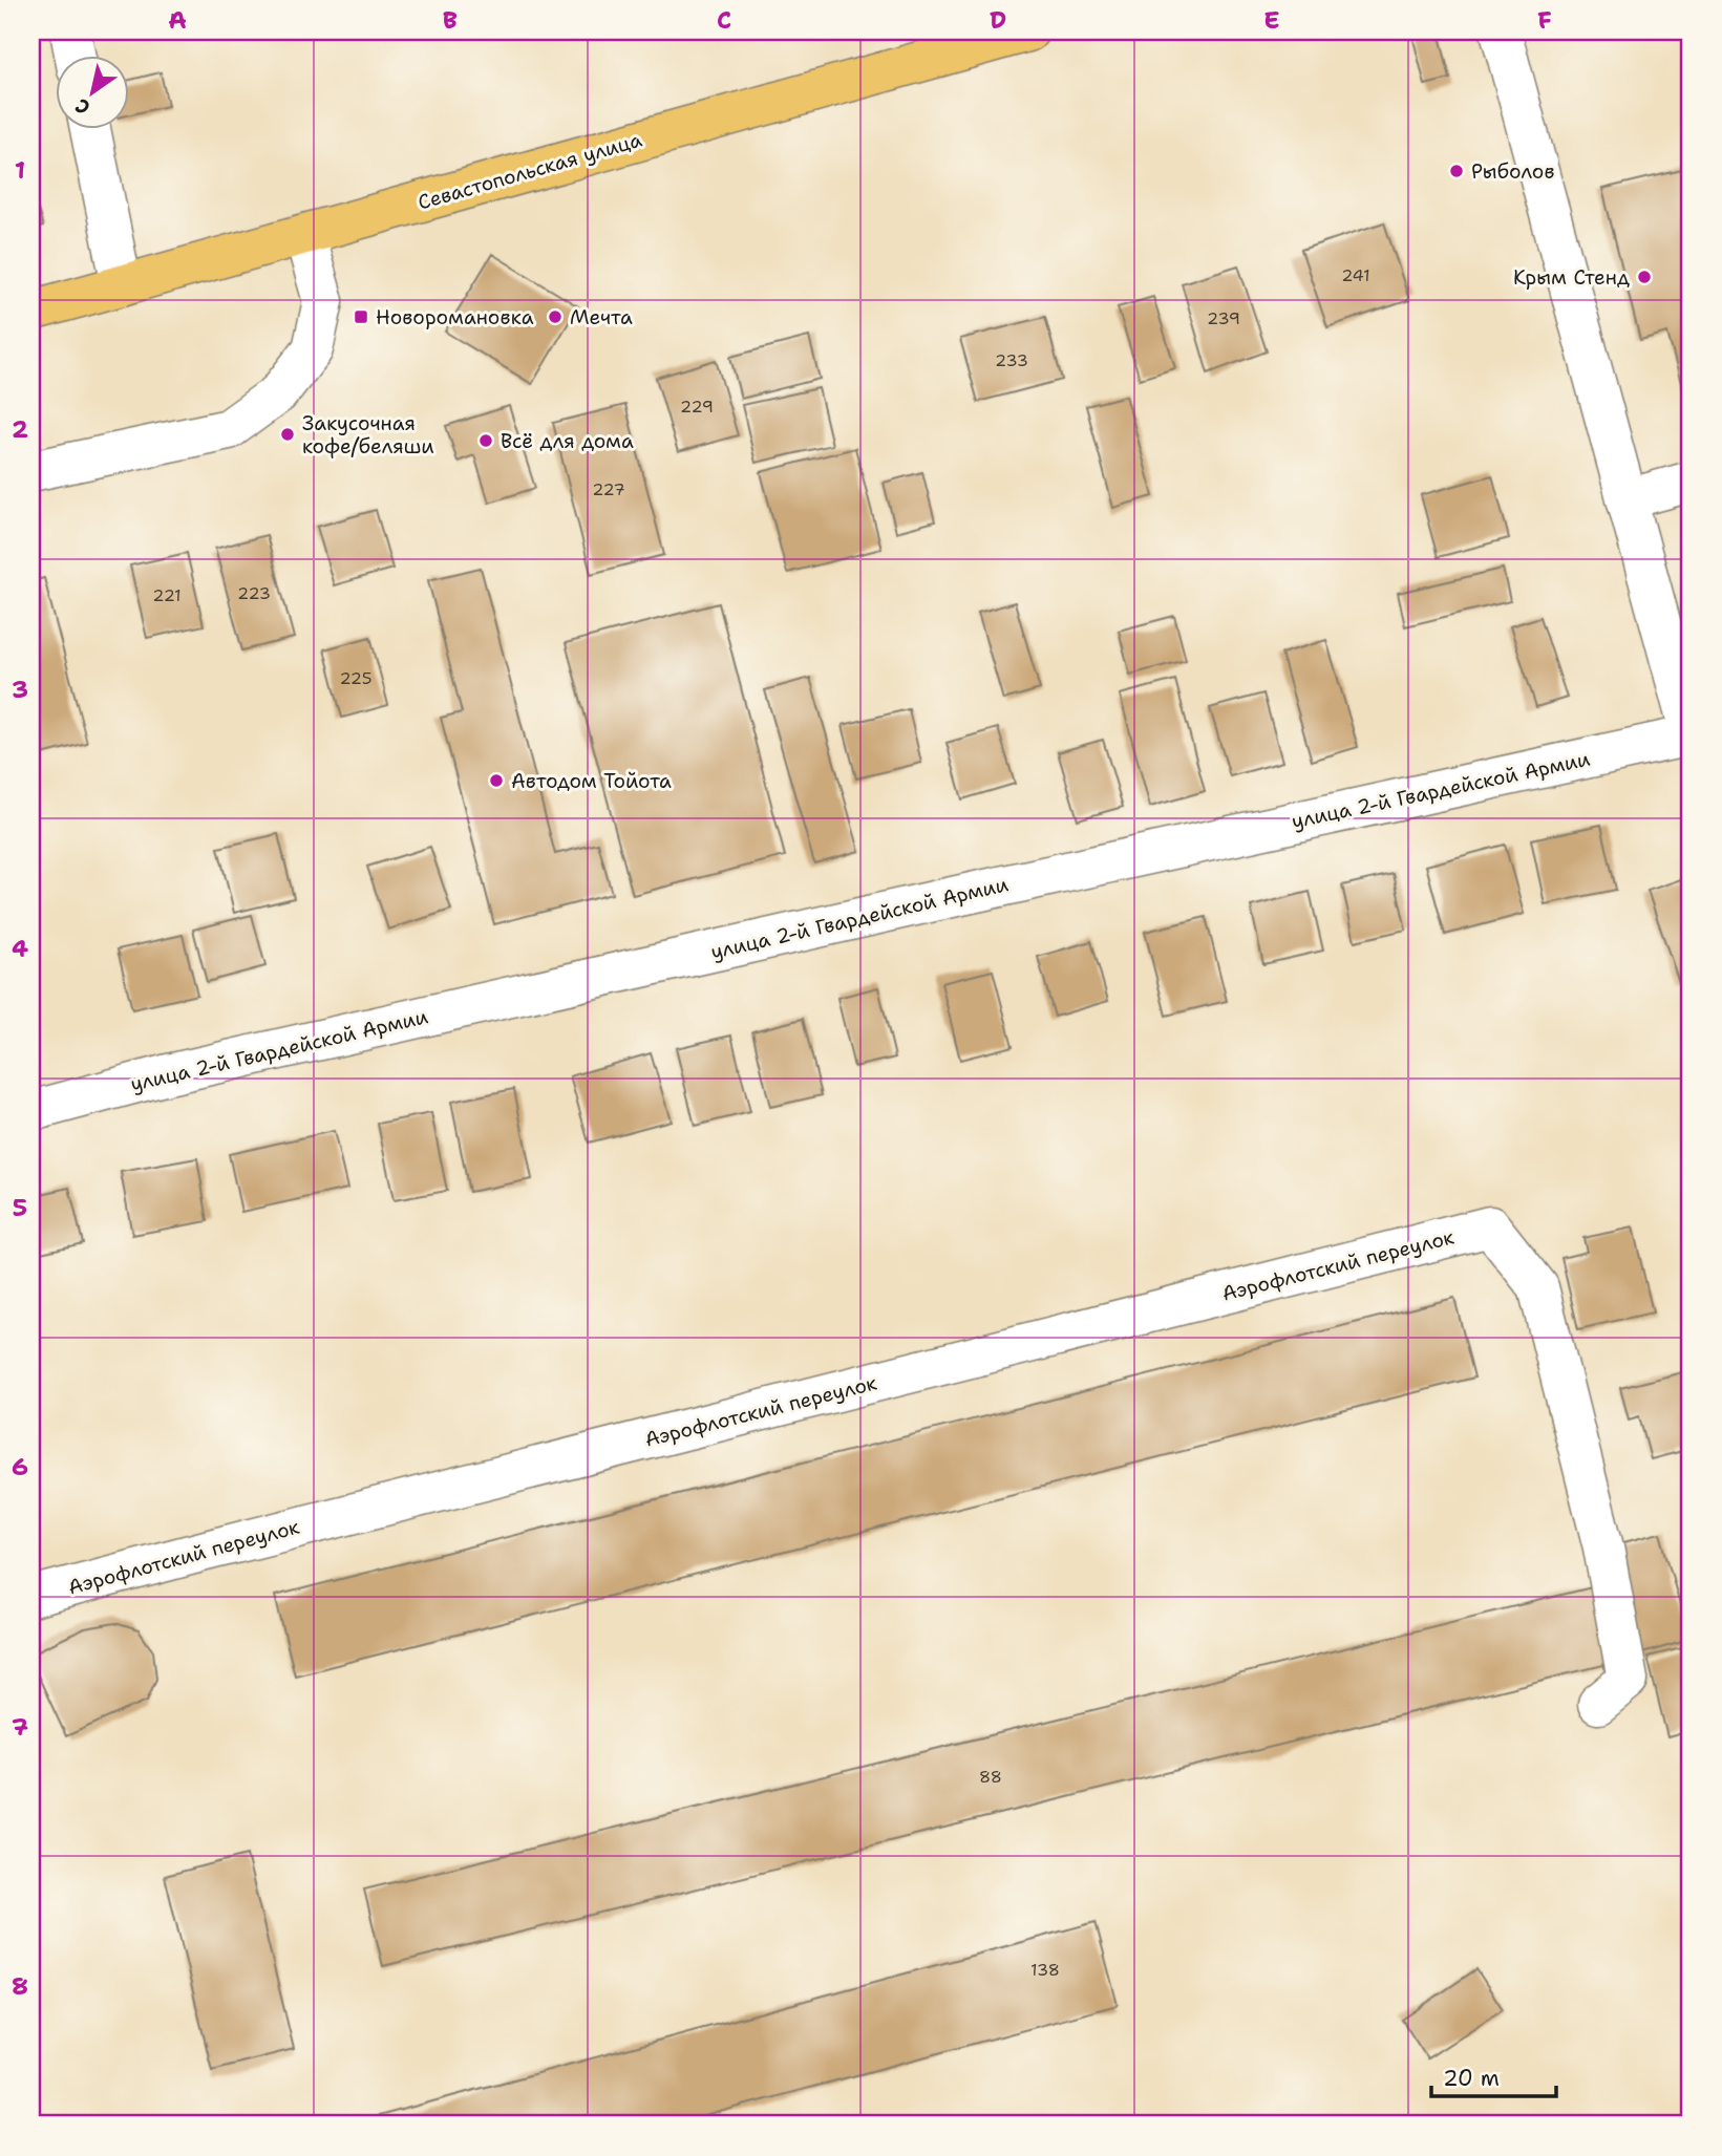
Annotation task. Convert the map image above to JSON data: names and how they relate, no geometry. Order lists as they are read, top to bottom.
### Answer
{
  "streets": {
    "main road": ["Севастопольская улица"],
    "street": ["улица 2-й Гвардейской Армии", "Аэрофлотский переулок"]
  },
  "places": {
    "other": [
      "Рыболов",
      "Крым Стенд",
      "Мечта",
      "Закусочная кофе/беляши",
      "Всё для дома",
      "Автодом Тойота"
    ],
    "transit": ["Новоромановка"]
  },
  "house_numbers": [
    "241",
    "239",
    "233",
    "229",
    "227",
    "223",
    "221",
    "225",
    "88",
    "138"
  ],
  "scale_bar": "20 m",
  "north": "bottom left",
  "grid": {
    "columns": [
      "A",
      "B",
      "C",
      "D",
      "E",
      "F"
    ],
    "rows": [
      "1",
      "2",
      "3",
      "4",
      "5",
      "6",
      "7",
      "8"
    ]
  }
}
